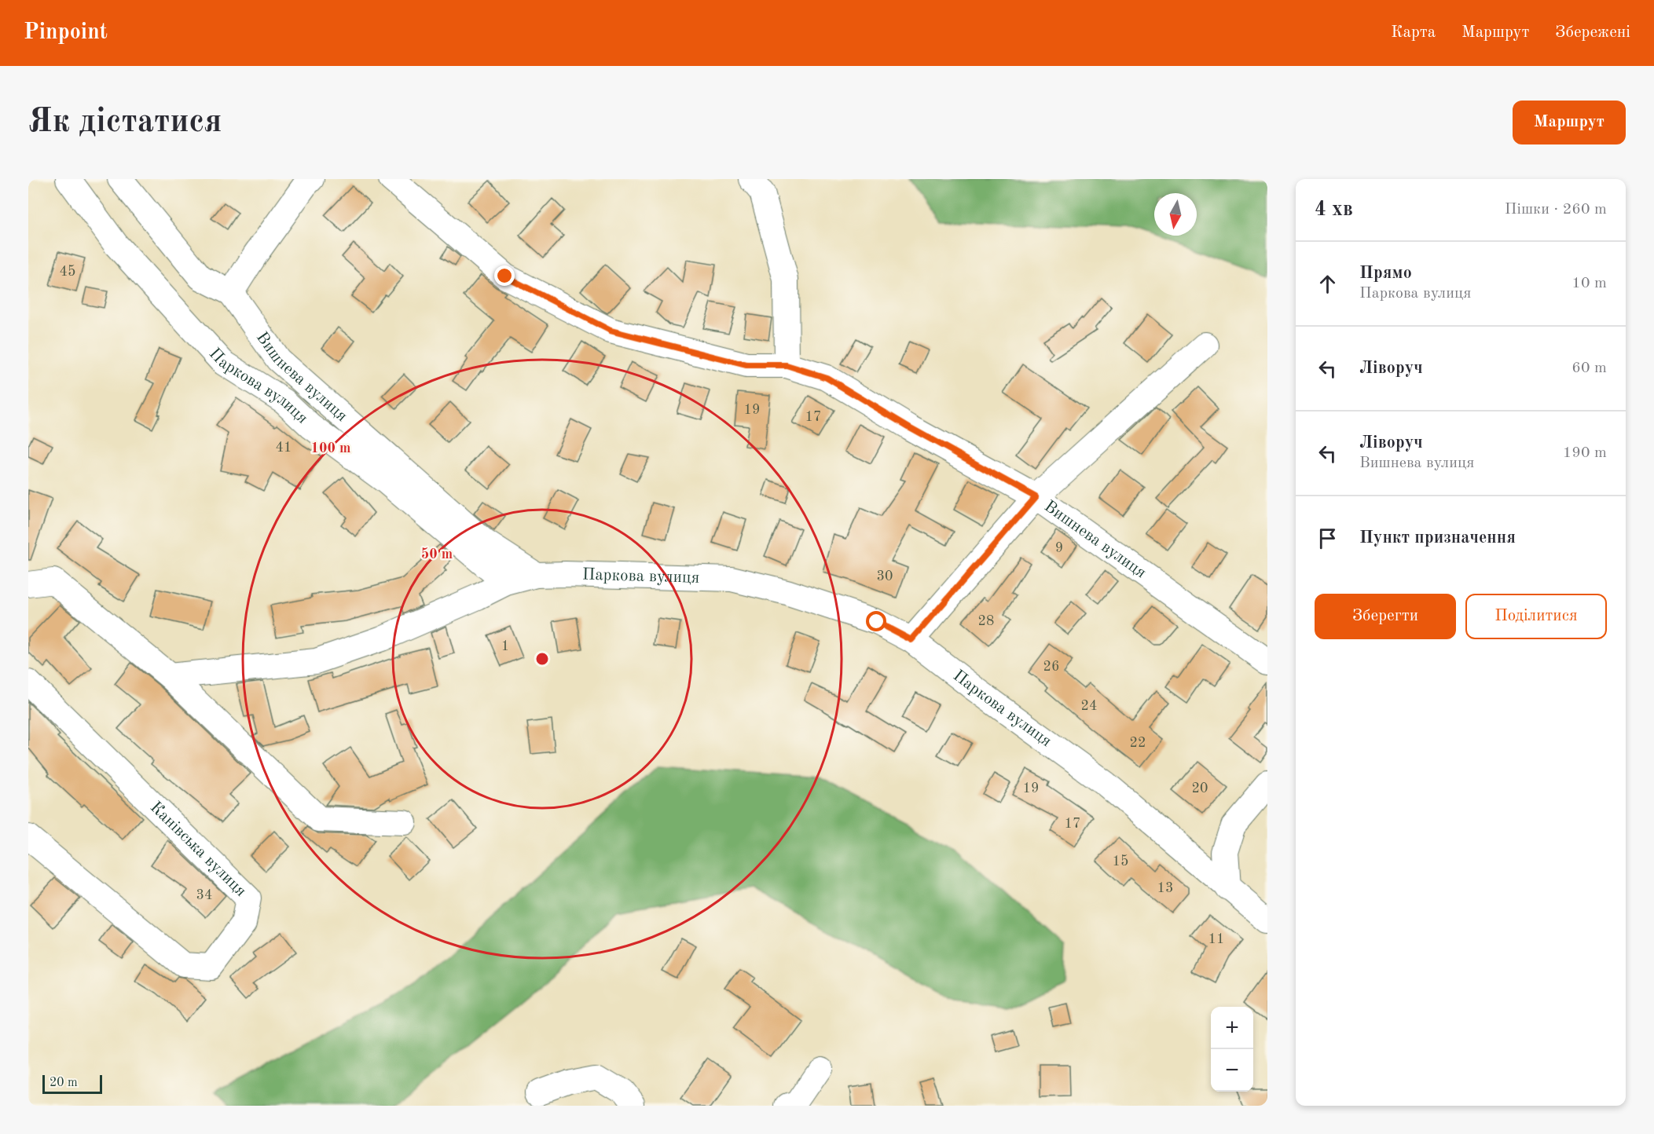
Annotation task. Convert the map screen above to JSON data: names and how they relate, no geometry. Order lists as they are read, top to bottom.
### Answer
{
  "streets": {
    "street": ["Вишнева вулиця", "Паркова вулиця", "Канівська вулиця"]
  },
  "crossings": [
    ["Вишнева вулиця", "Паркова вулиця"]
  ],
  "house_numbers": [
    "45",
    "19",
    "17",
    "41",
    "9",
    "30",
    "28",
    "1",
    "26",
    "24",
    "22",
    "19",
    "20",
    "17",
    "15",
    "13",
    "34",
    "11"
  ],
  "scale_bar": "20 m",
  "north": "bottom",
  "page": {
    "header": "Pinpoint",
    "nav": ["Карта", "Маршрут", "Збережені"],
    "buttons": [
      "Маршрут",
      ["Зберегти", "Поділитися"]
    ],
    "title": "Як дістатися",
    "heading": ["4 хв", "Пішки · 260 m"],
    "list": [
      ["Прямо", "Паркова вулиця", "10 m"],
      ["Ліворуч", "60 m"],
      ["Ліворуч", "Вишнева вулиця", "190 m"],
      "Пункт призначення"
    ],
    "map_buttons": ["+", "−"],
    "scale": "20 m"
  },
  "rings": ["100 m", "50 m"]
}
